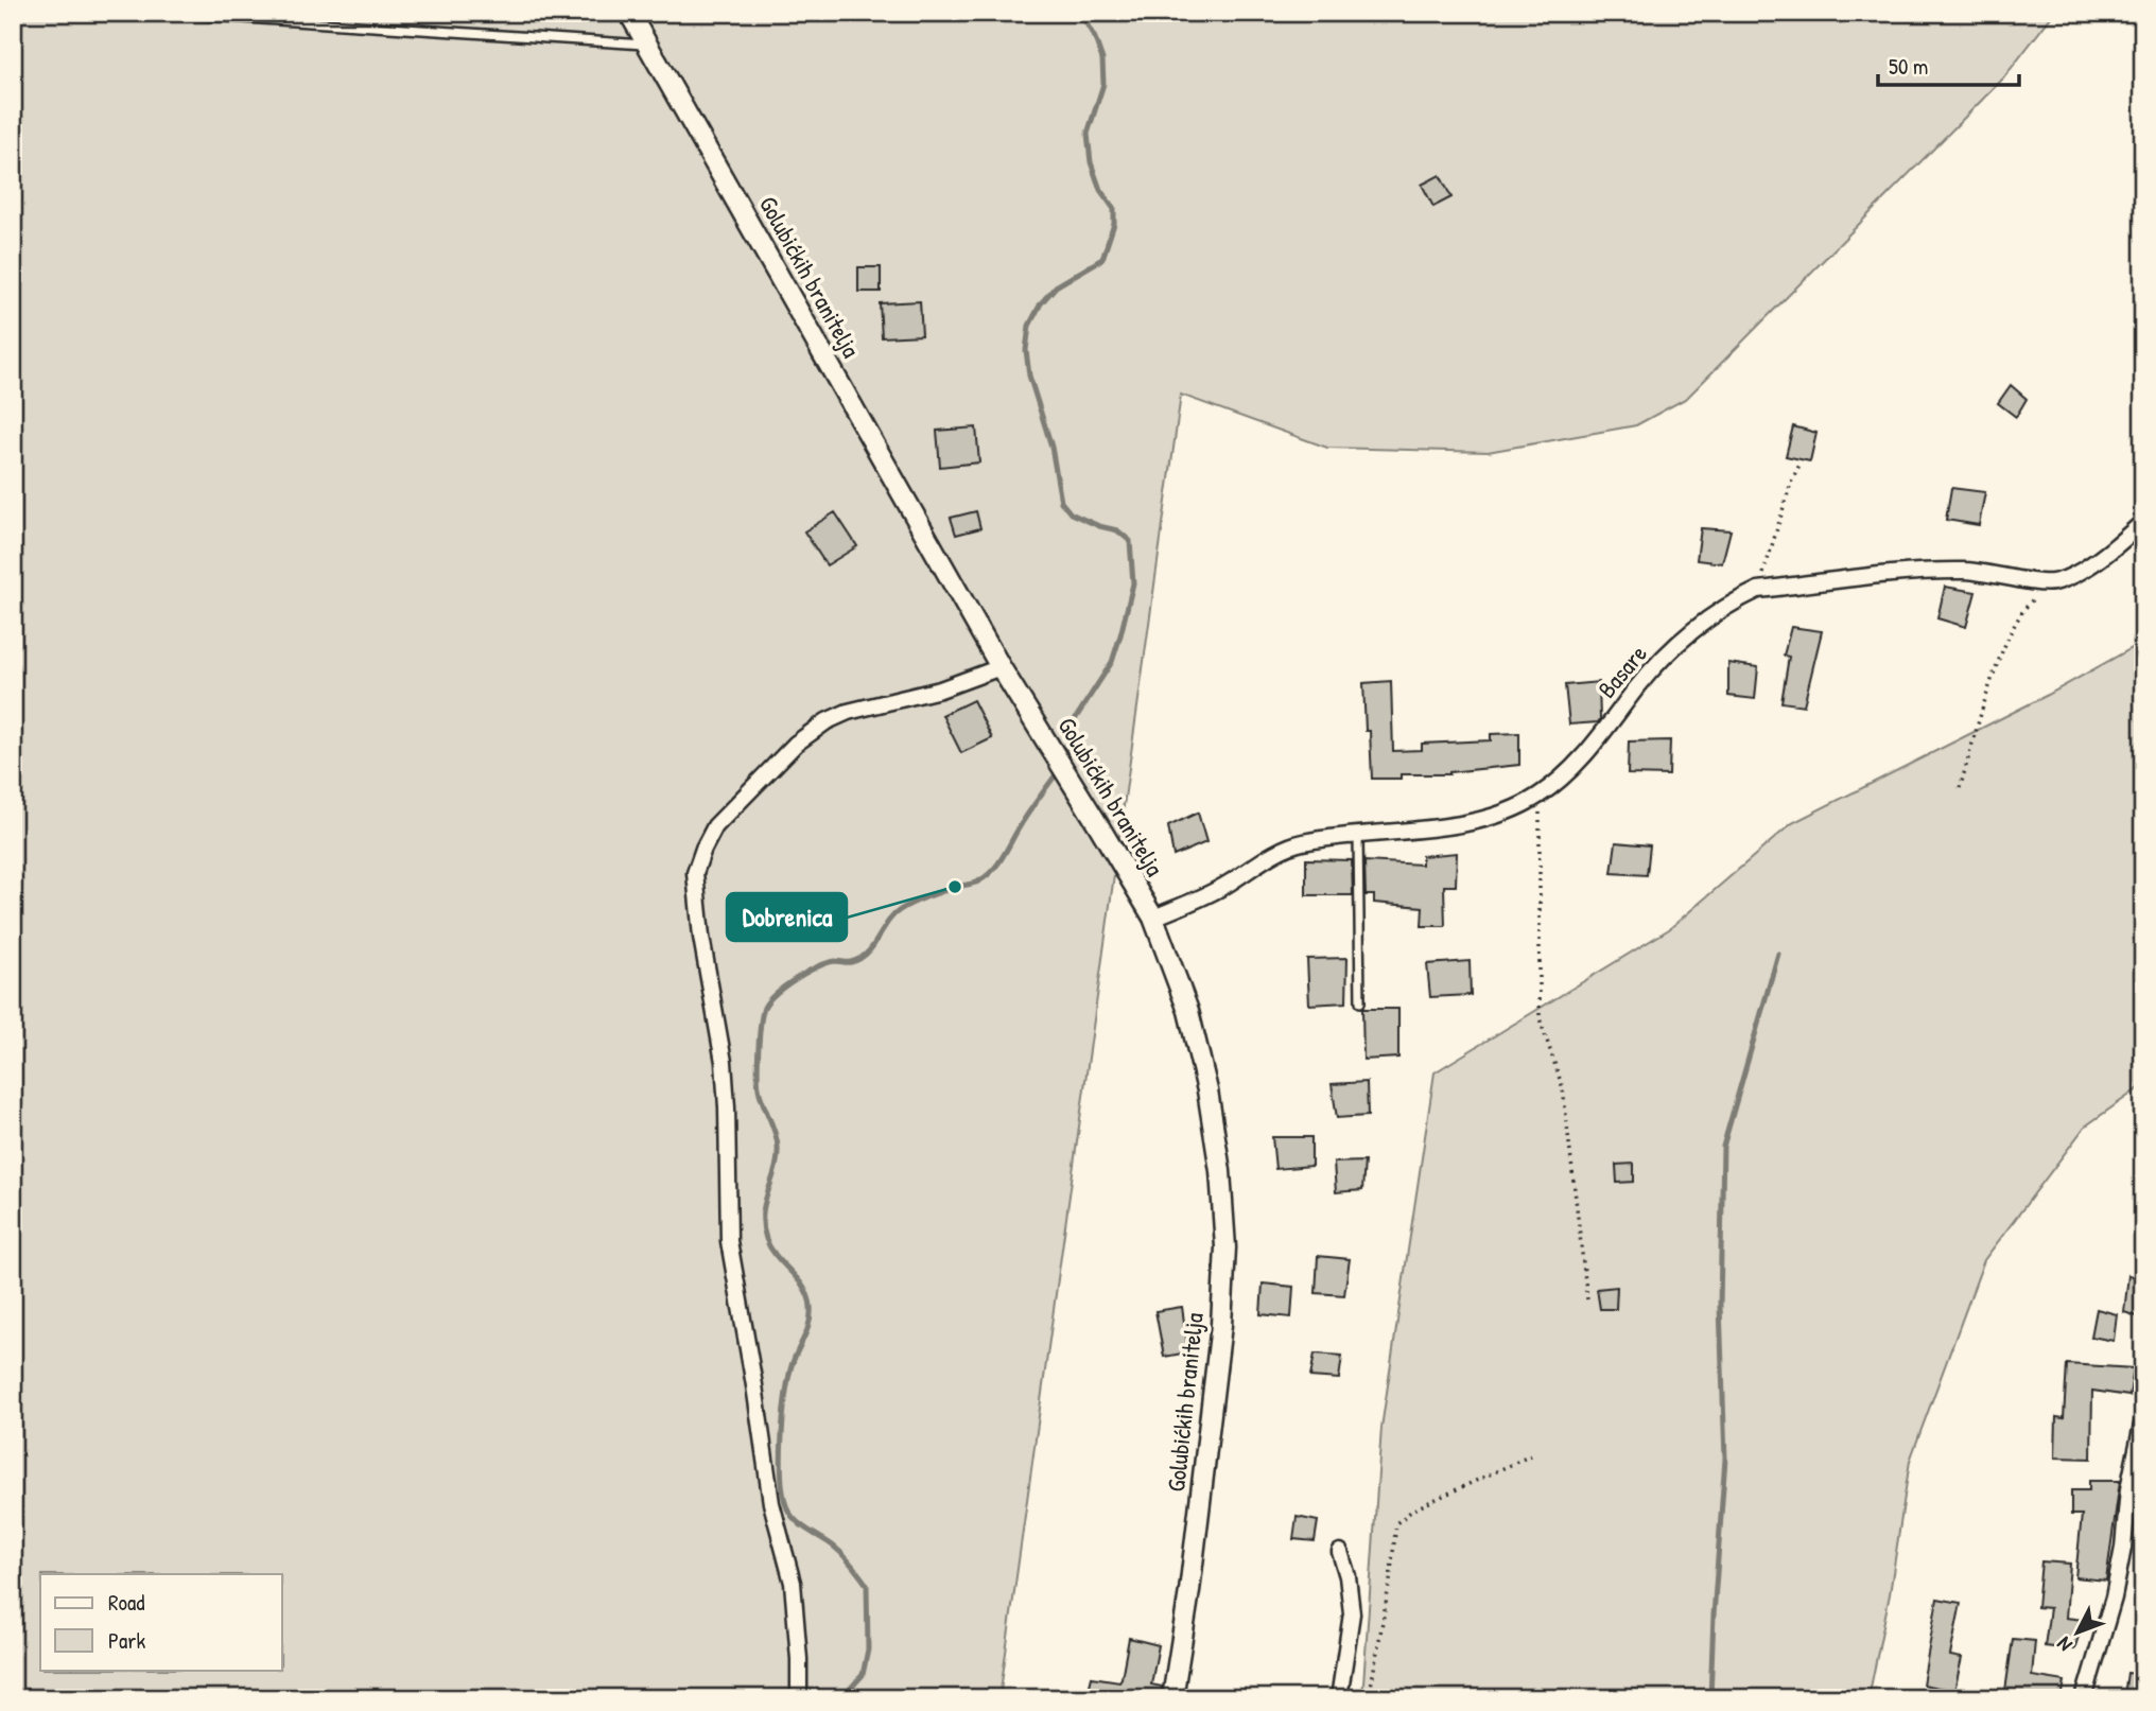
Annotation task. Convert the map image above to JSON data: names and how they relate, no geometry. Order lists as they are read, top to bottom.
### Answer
{
  "streets": {
    "street": ["Golubićkih branitelja", "Basare"]
  },
  "crossings": [
    ["Golubićkih branitelja", "Basare"]
  ],
  "places": ["Dobrenica"],
  "legend": ["Road", "Park"],
  "scale_bar": "50 m",
  "north": "bottom left"
}
